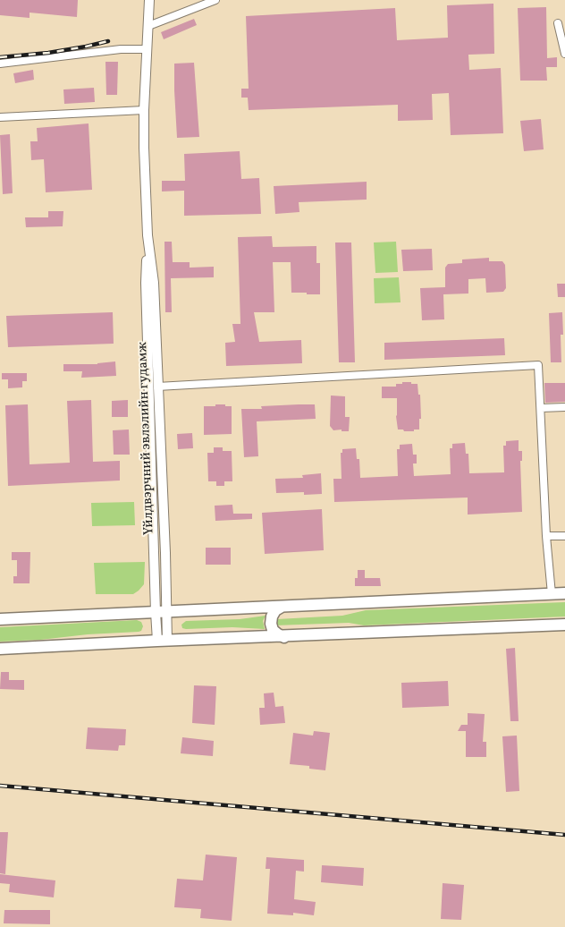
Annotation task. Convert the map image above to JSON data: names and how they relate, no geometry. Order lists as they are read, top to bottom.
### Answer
{
  "streets": {
    "main road": ["Үйлдвэрчний эвлэлийн гудамж"]
  }
}
